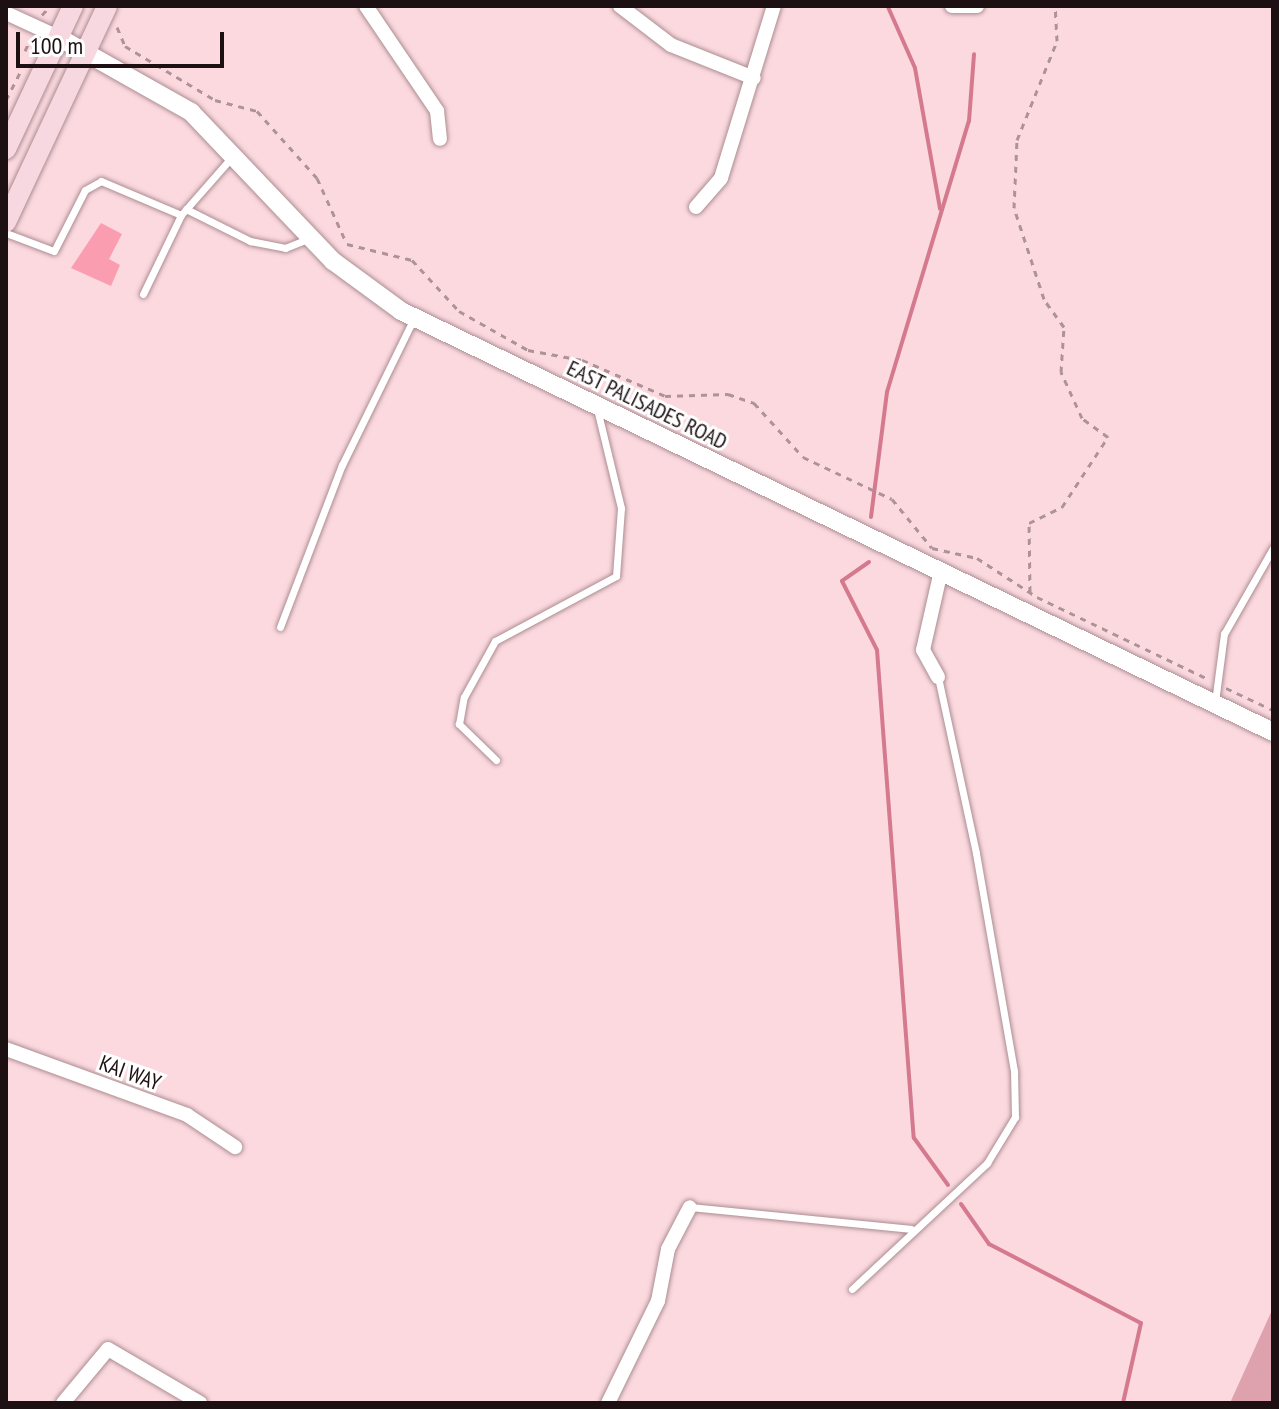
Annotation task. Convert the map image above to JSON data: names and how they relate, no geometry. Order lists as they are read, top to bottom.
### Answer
{
  "streets": {
    "street": ["EAST PALISADES ROAD", "KAI WAY"]
  },
  "scale_bar": "100 m"
}
